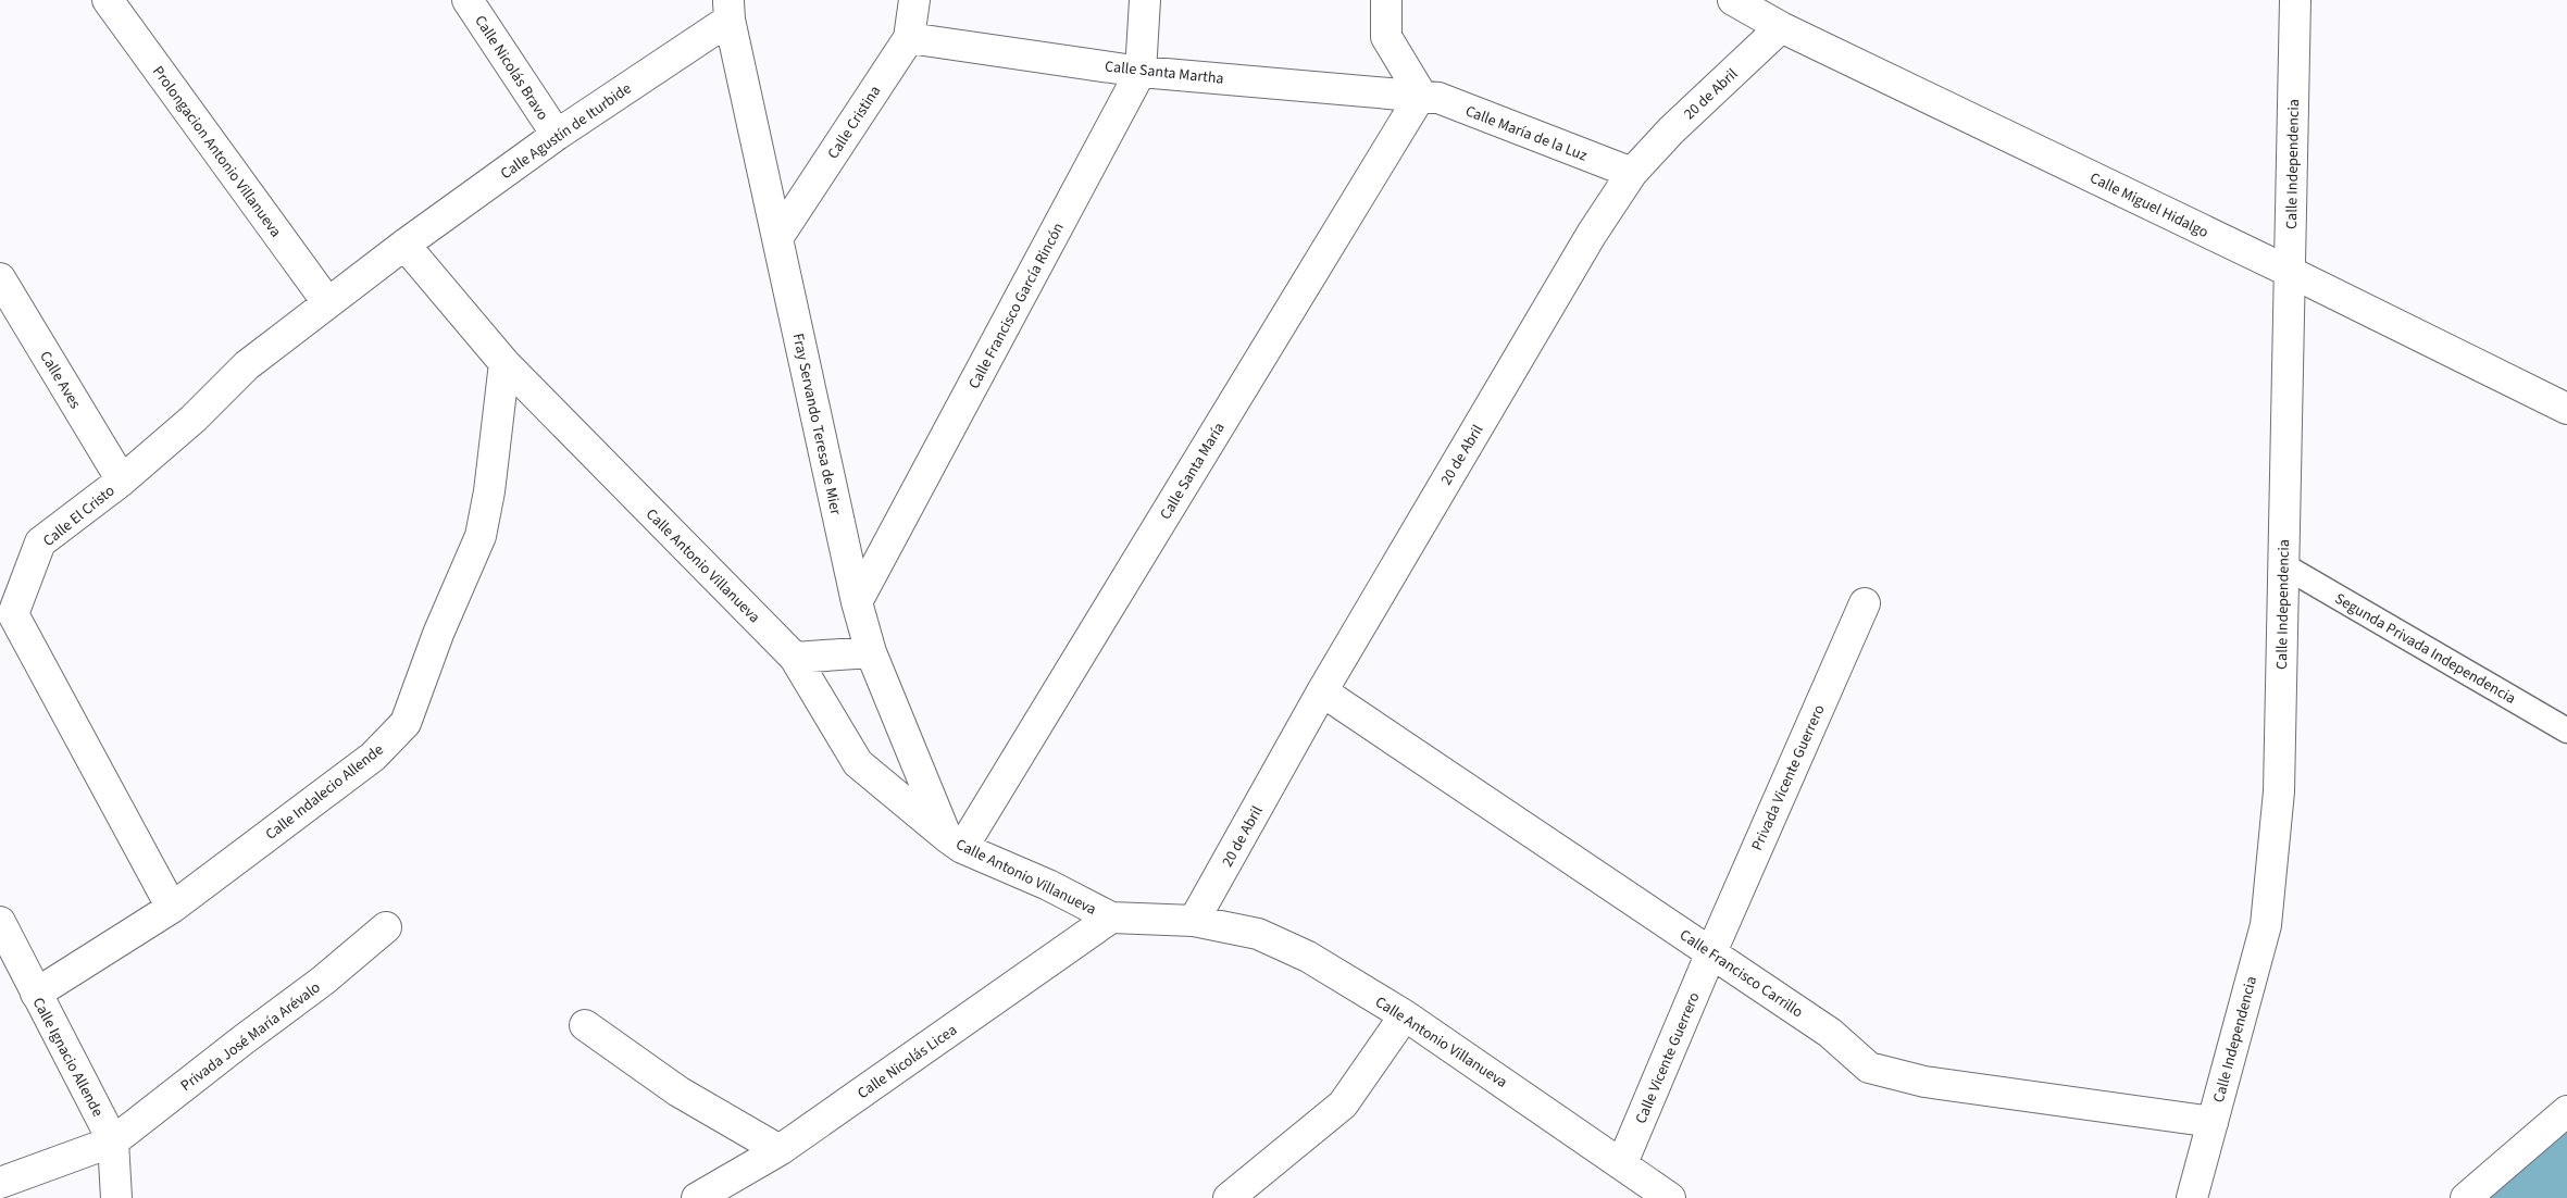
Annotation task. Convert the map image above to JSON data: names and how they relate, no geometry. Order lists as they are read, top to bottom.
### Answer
{
  "streets": {
    "street": [
      "Calle Nicolás Bravo",
      "Calle Santa Martha",
      "20 de Abril",
      "Calle Cristina",
      "Calle Agustín de Iturbide",
      "Calle María de la Luz",
      "Prolongacion Antonio Villanueva",
      "Calle Independencia",
      "Calle Miguel Hidalgo",
      "Calle Francisco García Rincón",
      "Calle Aves",
      "Fray Servando Teresa de Mier",
      "Calle Santa María",
      "Calle El Cristo",
      "Calle Antonio Villanueva",
      "Segunda Privada Independencia",
      "Privada Vicente Guerrero",
      "Calle Indalecio Allende",
      "Calle Francisco Carrillo",
      "Privada José María Arévalo",
      "Calle Ignacio Allende",
      "Calle Vicente Guerrero",
      "Calle Nicolás Licea"
    ]
  },
  "crossings": [
    ["Calle Nicolás Bravo", "Calle Agustín de Iturbide"],
    ["Calle Santa Martha", "Calle Cristina"],
    ["Calle Santa Martha", "Calle María de la Luz"],
    ["Calle Santa Martha", "Calle Francisco García Rincón"],
    ["Calle Santa Martha", "Calle Santa María"],
    ["20 de Abril", "Calle María de la Luz"],
    ["20 de Abril", "Calle Miguel Hidalgo"],
    ["20 de Abril", "Calle Antonio Villanueva"],
    ["20 de Abril", "Calle Francisco Carrillo"],
    ["Calle Cristina", "Fray Servando Teresa de Mier"],
    ["Calle Agustín de Iturbide", "Fray Servando Teresa de Mier"],
    ["Calle Agustín de Iturbide", "Calle El Cristo"],
    ["Calle Agustín de Iturbide", "Calle Antonio Villanueva"],
    ["Calle María de la Luz", "Calle Santa María"],
    ["Prolongacion Antonio Villanueva", "Calle El Cristo"],
    ["Calle Independencia", "Calle Miguel Hidalgo"],
    ["Calle Independencia", "Segunda Privada Independencia"],
    ["Calle Independencia", "Calle Francisco Carrillo"],
    ["Calle Francisco García Rincón", "Fray Servando Teresa de Mier"],
    ["Calle Aves", "Calle El Cristo"],
    ["Fray Servando Teresa de Mier", "Calle Santa María"],
    ["Fray Servando Teresa de Mier", "Calle Antonio Villanueva"],
    ["Calle Santa María", "Calle Antonio Villanueva"],
    ["Calle El Cristo", "Calle Antonio Villanueva"],
    ["Calle El Cristo", "Calle Indalecio Allende"],
    ["Calle Antonio Villanueva", "Calle Indalecio Allende"],
    ["Calle Antonio Villanueva", "Calle Vicente Guerrero"],
    ["Calle Antonio Villanueva", "Calle Nicolás Licea"],
    ["Privada Vicente Guerrero", "Calle Francisco Carrillo"],
    ["Privada Vicente Guerrero", "Calle Vicente Guerrero"],
    ["Calle Indalecio Allende", "Calle Ignacio Allende"],
    ["Calle Francisco Carrillo", "Calle Vicente Guerrero"],
    ["Privada José María Arévalo", "Calle Ignacio Allende"]
  ]
}
